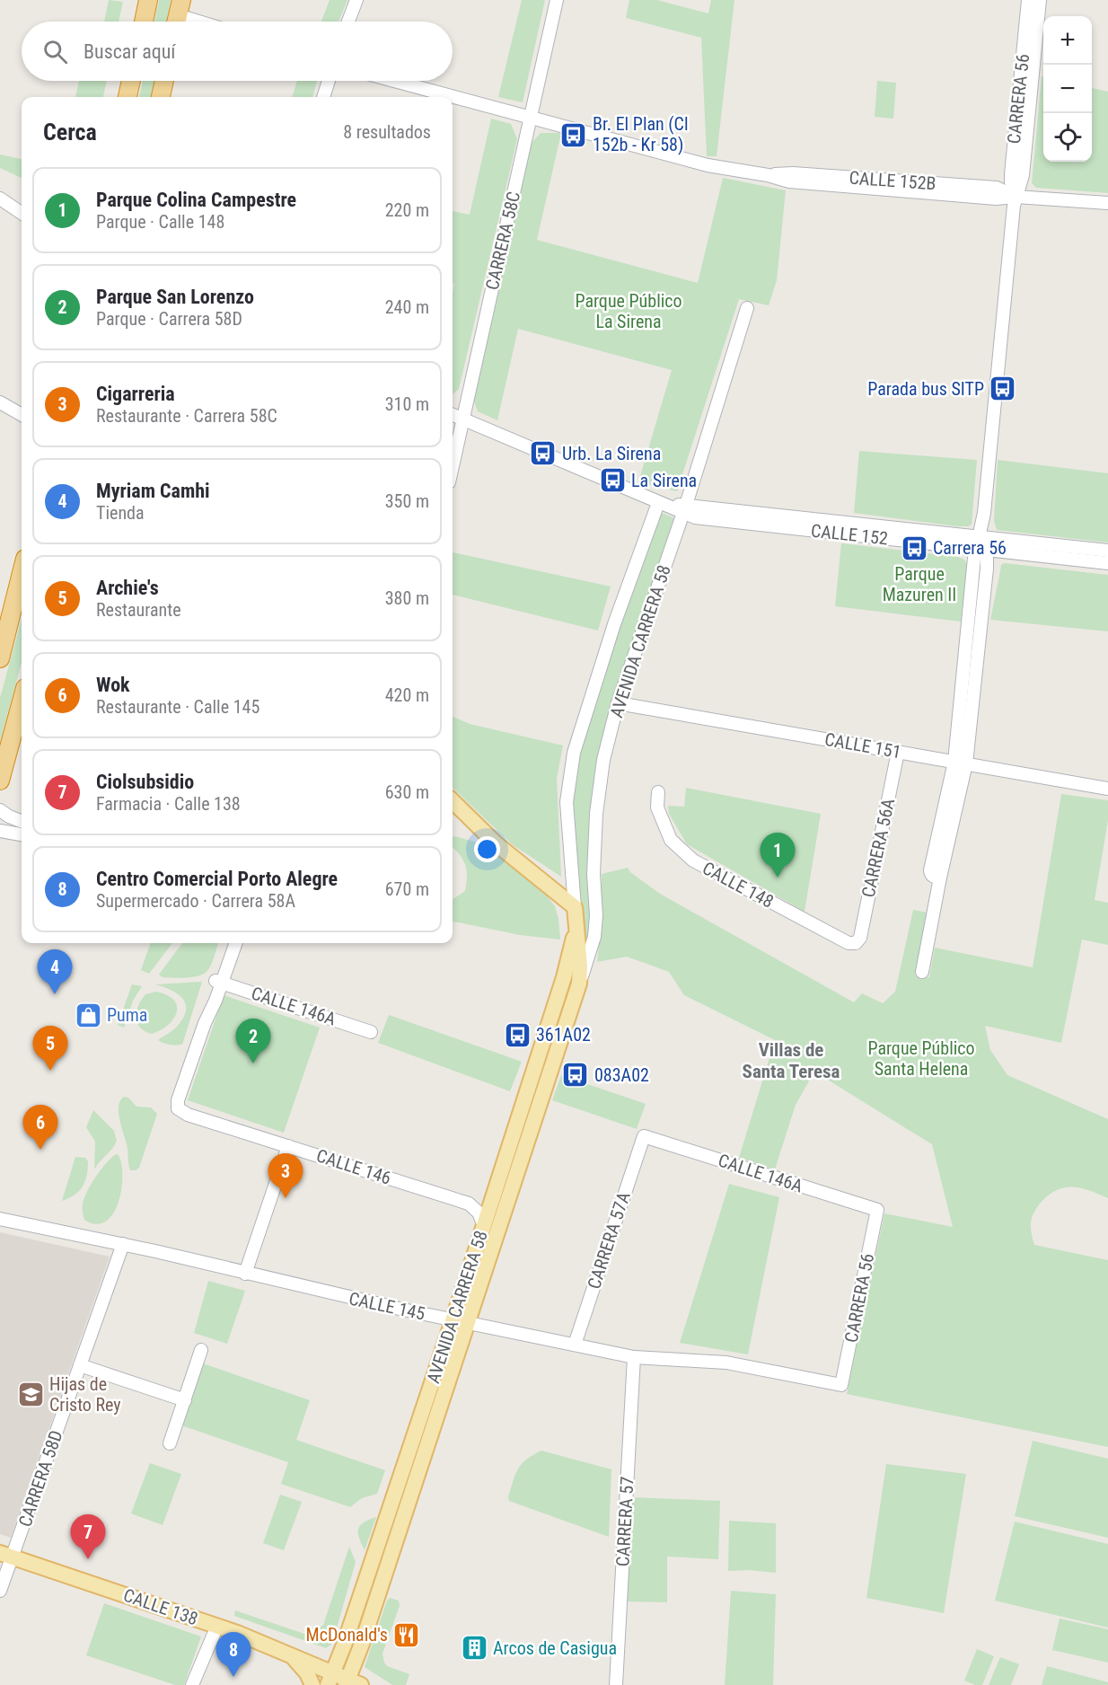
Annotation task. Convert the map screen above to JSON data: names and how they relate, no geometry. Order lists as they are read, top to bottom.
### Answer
{
  "streets": {
    "main road": ["AVENIDA CARRERA 58", "CALLE 138"],
    "street": [
      "CARRERA 56",
      "CALLE 152B",
      "CARRERA 58C",
      "CALLE 152",
      "CALLE 151",
      "CARRERA 56A",
      "CALLE 148",
      "CALLE 146A",
      "CALLE 146",
      "CARRERA 57A",
      "CALLE 145",
      "CARRERA 58D",
      "CARRERA 57"
    ]
  },
  "crossings": [
    ["CARRERA 56", "CALLE 152B"],
    ["CARRERA 56", "CALLE 152"],
    ["CARRERA 56", "CALLE 151"],
    ["CARRERA 56", "CALLE 146A"],
    ["CARRERA 56", "CALLE 145"],
    ["CALLE 152B", "CARRERA 58C"],
    ["CARRERA 58C", "CALLE 152"],
    ["CALLE 152", "AVENIDA CARRERA 58"],
    ["AVENIDA CARRERA 58", "CALLE 151"],
    ["AVENIDA CARRERA 58", "CALLE 145"],
    ["AVENIDA CARRERA 58", "CALLE 138"],
    ["CALLE 151", "CARRERA 56A"],
    ["CARRERA 56A", "CALLE 148"],
    ["CALLE 146A", "CALLE 146"],
    ["CALLE 146A", "CARRERA 57A"],
    ["CARRERA 57A", "CALLE 145"],
    ["CALLE 145", "CARRERA 58D"],
    ["CALLE 145", "CARRERA 57"],
    ["CARRERA 58D", "CALLE 138"]
  ],
  "districts": ["Villas de Santa Teresa"],
  "parks": ["Parque Público La Sirena", "Parque Mazuren II", "Parque Público Santa Helena"],
  "places": {
    "bus stop": [
      "Br. El Plan (Cl 152b - Kr 58)",
      "Parada bus SITP",
      "Urb. La Sirena",
      "La Sirena",
      "Carrera 56",
      "361A02",
      "083A02"
    ],
    "shop": ["Puma"],
    "school or university": ["Hijas de Cristo Rey"],
    "restaurant": ["McDonald's"],
    "building": ["Arcos de Casigua"]
  },
  "page": {
    "map_buttons": ["+", "−"],
    "search": "Buscar aquí",
    "heading": ["Cerca", "8 resultados"],
    "list": [
      {
        "mark": "1",
        "name": "Parque Colina Campestre",
        "note": "Parque · Calle 148",
        "value": "220 m"
      },
      {
        "mark": "2",
        "name": "Parque San Lorenzo",
        "note": "Parque · Carrera 58D",
        "value": "240 m"
      },
      {
        "mark": "3",
        "name": "Cigarreria",
        "note": "Restaurante · Carrera 58C",
        "value": "310 m"
      },
      {
        "mark": "4",
        "name": "Myriam Camhi",
        "note": "Tienda",
        "value": "350 m"
      },
      {
        "mark": "5",
        "name": "Archie's",
        "note": "Restaurante",
        "value": "380 m"
      },
      {
        "mark": "6",
        "name": "Wok",
        "note": "Restaurante · Calle 145",
        "value": "420 m"
      },
      {
        "mark": "7",
        "name": "Ciolsubsidio",
        "note": "Farmacia · Calle 138",
        "value": "630 m"
      },
      {
        "mark": "8",
        "name": "Centro Comercial Porto Alegre",
        "note": "Supermercado · Carrera 58A",
        "value": "670 m"
      }
    ],
    "pins": [
      "1",
      "4",
      "2",
      "5",
      "6",
      "3",
      "7",
      "8"
    ]
  }
}
